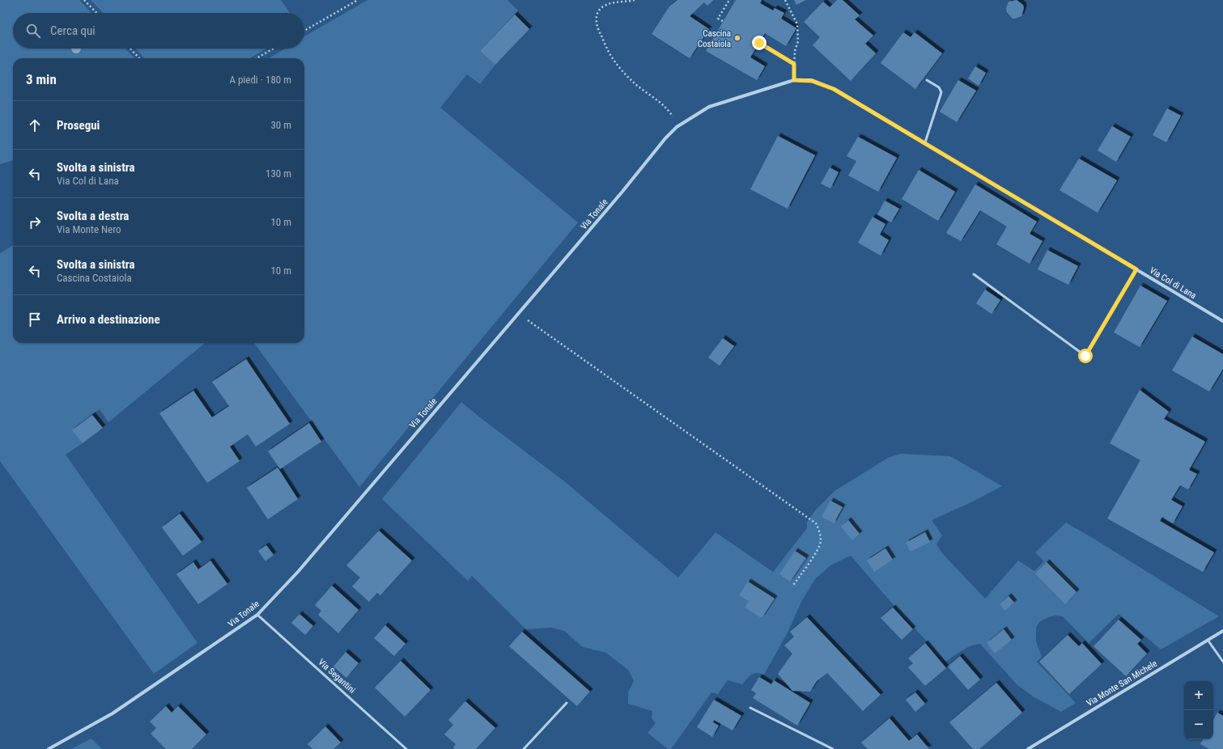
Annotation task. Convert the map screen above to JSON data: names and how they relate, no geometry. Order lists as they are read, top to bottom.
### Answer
{
  "streets": {
    "street": ["Via Tonale", "Via Col di Lana", "Via Monte San Michele"],
    "lane": ["Via Segantini"]
  },
  "crossings": [
    ["Via Tonale", "Via Col di Lana"],
    ["Via Tonale", "Via Segantini"]
  ],
  "places": ["Cascina Costaiola"],
  "page": {
    "search": "Cerca qui",
    "heading": ["3 min", "A piedi · 180 m"],
    "list": [
      ["Prosegui", "30 m"],
      ["Svolta a sinistra", "Via Col di Lana", "130 m"],
      ["Svolta a destra", "Via Monte Nero", "10 m"],
      ["Svolta a sinistra", "Cascina Costaiola", "10 m"],
      "Arrivo a destinazione"
    ],
    "map_buttons": ["+", "−"]
  }
}
